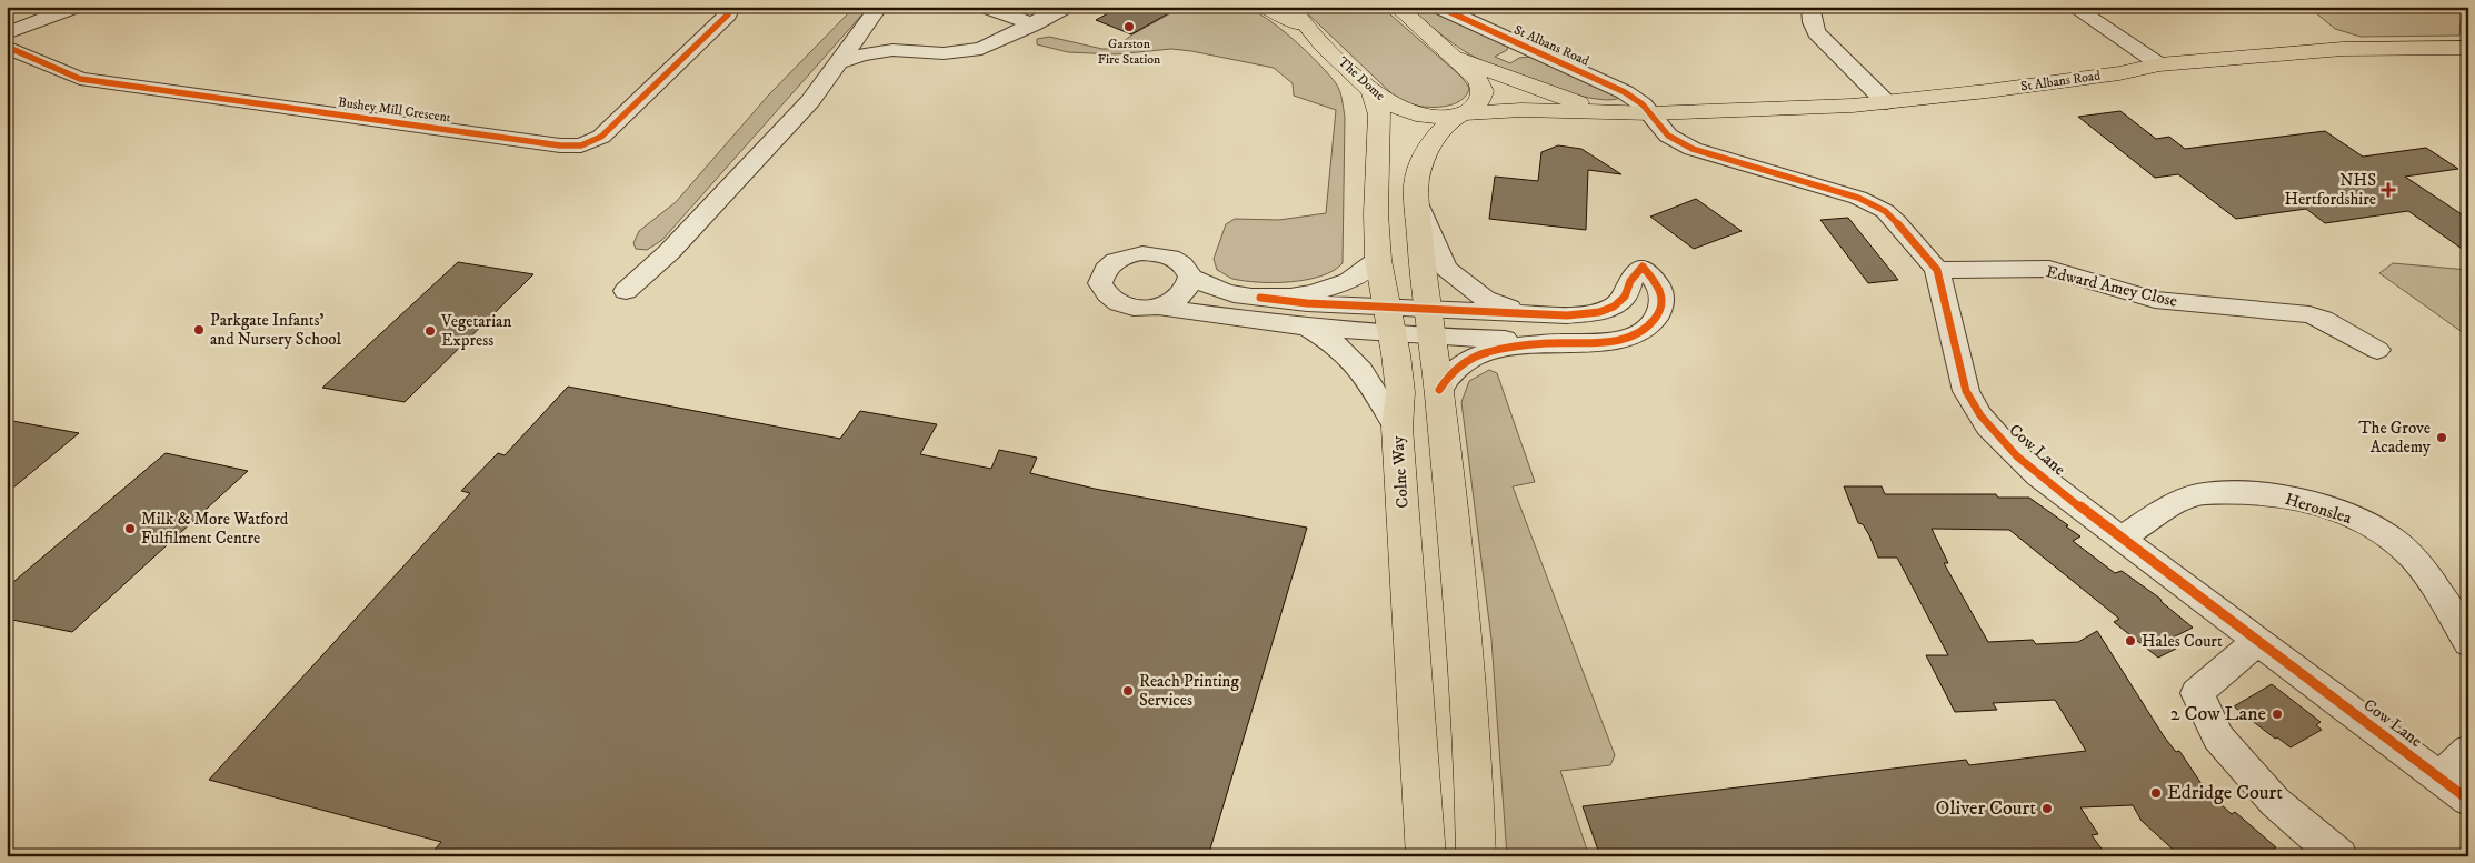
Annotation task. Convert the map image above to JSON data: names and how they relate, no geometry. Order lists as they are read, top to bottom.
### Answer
{
  "streets": {
    "main road": ["St Albans Road", "The Dome", "Colne Way"],
    "street": [
      "Bushey Mill Crescent",
      "Edward Amey Close",
      "Cow Lane",
      "Heronslea"
    ]
  },
  "crossings": [
    ["St Albans Road", "The Dome"],
    ["St Albans Road", "Cow Lane"],
    ["The Dome", "Colne Way"],
    ["Edward Amey Close", "Cow Lane"],
    ["Cow Lane", "Heronslea"]
  ],
  "places": {
    "other": [
      "Garston Fire Station",
      "Parkgate Infants' and Nursery School",
      "Vegetarian Express",
      "The Grove Academy",
      "Milk & More Watford Fulfilment Centre",
      "Hales Court",
      "Reach Printing Services",
      "2 Cow Lane",
      "Edridge Court",
      "Oliver Court"
    ],
    "health": ["NHS Hertfordshire"]
  }
}
